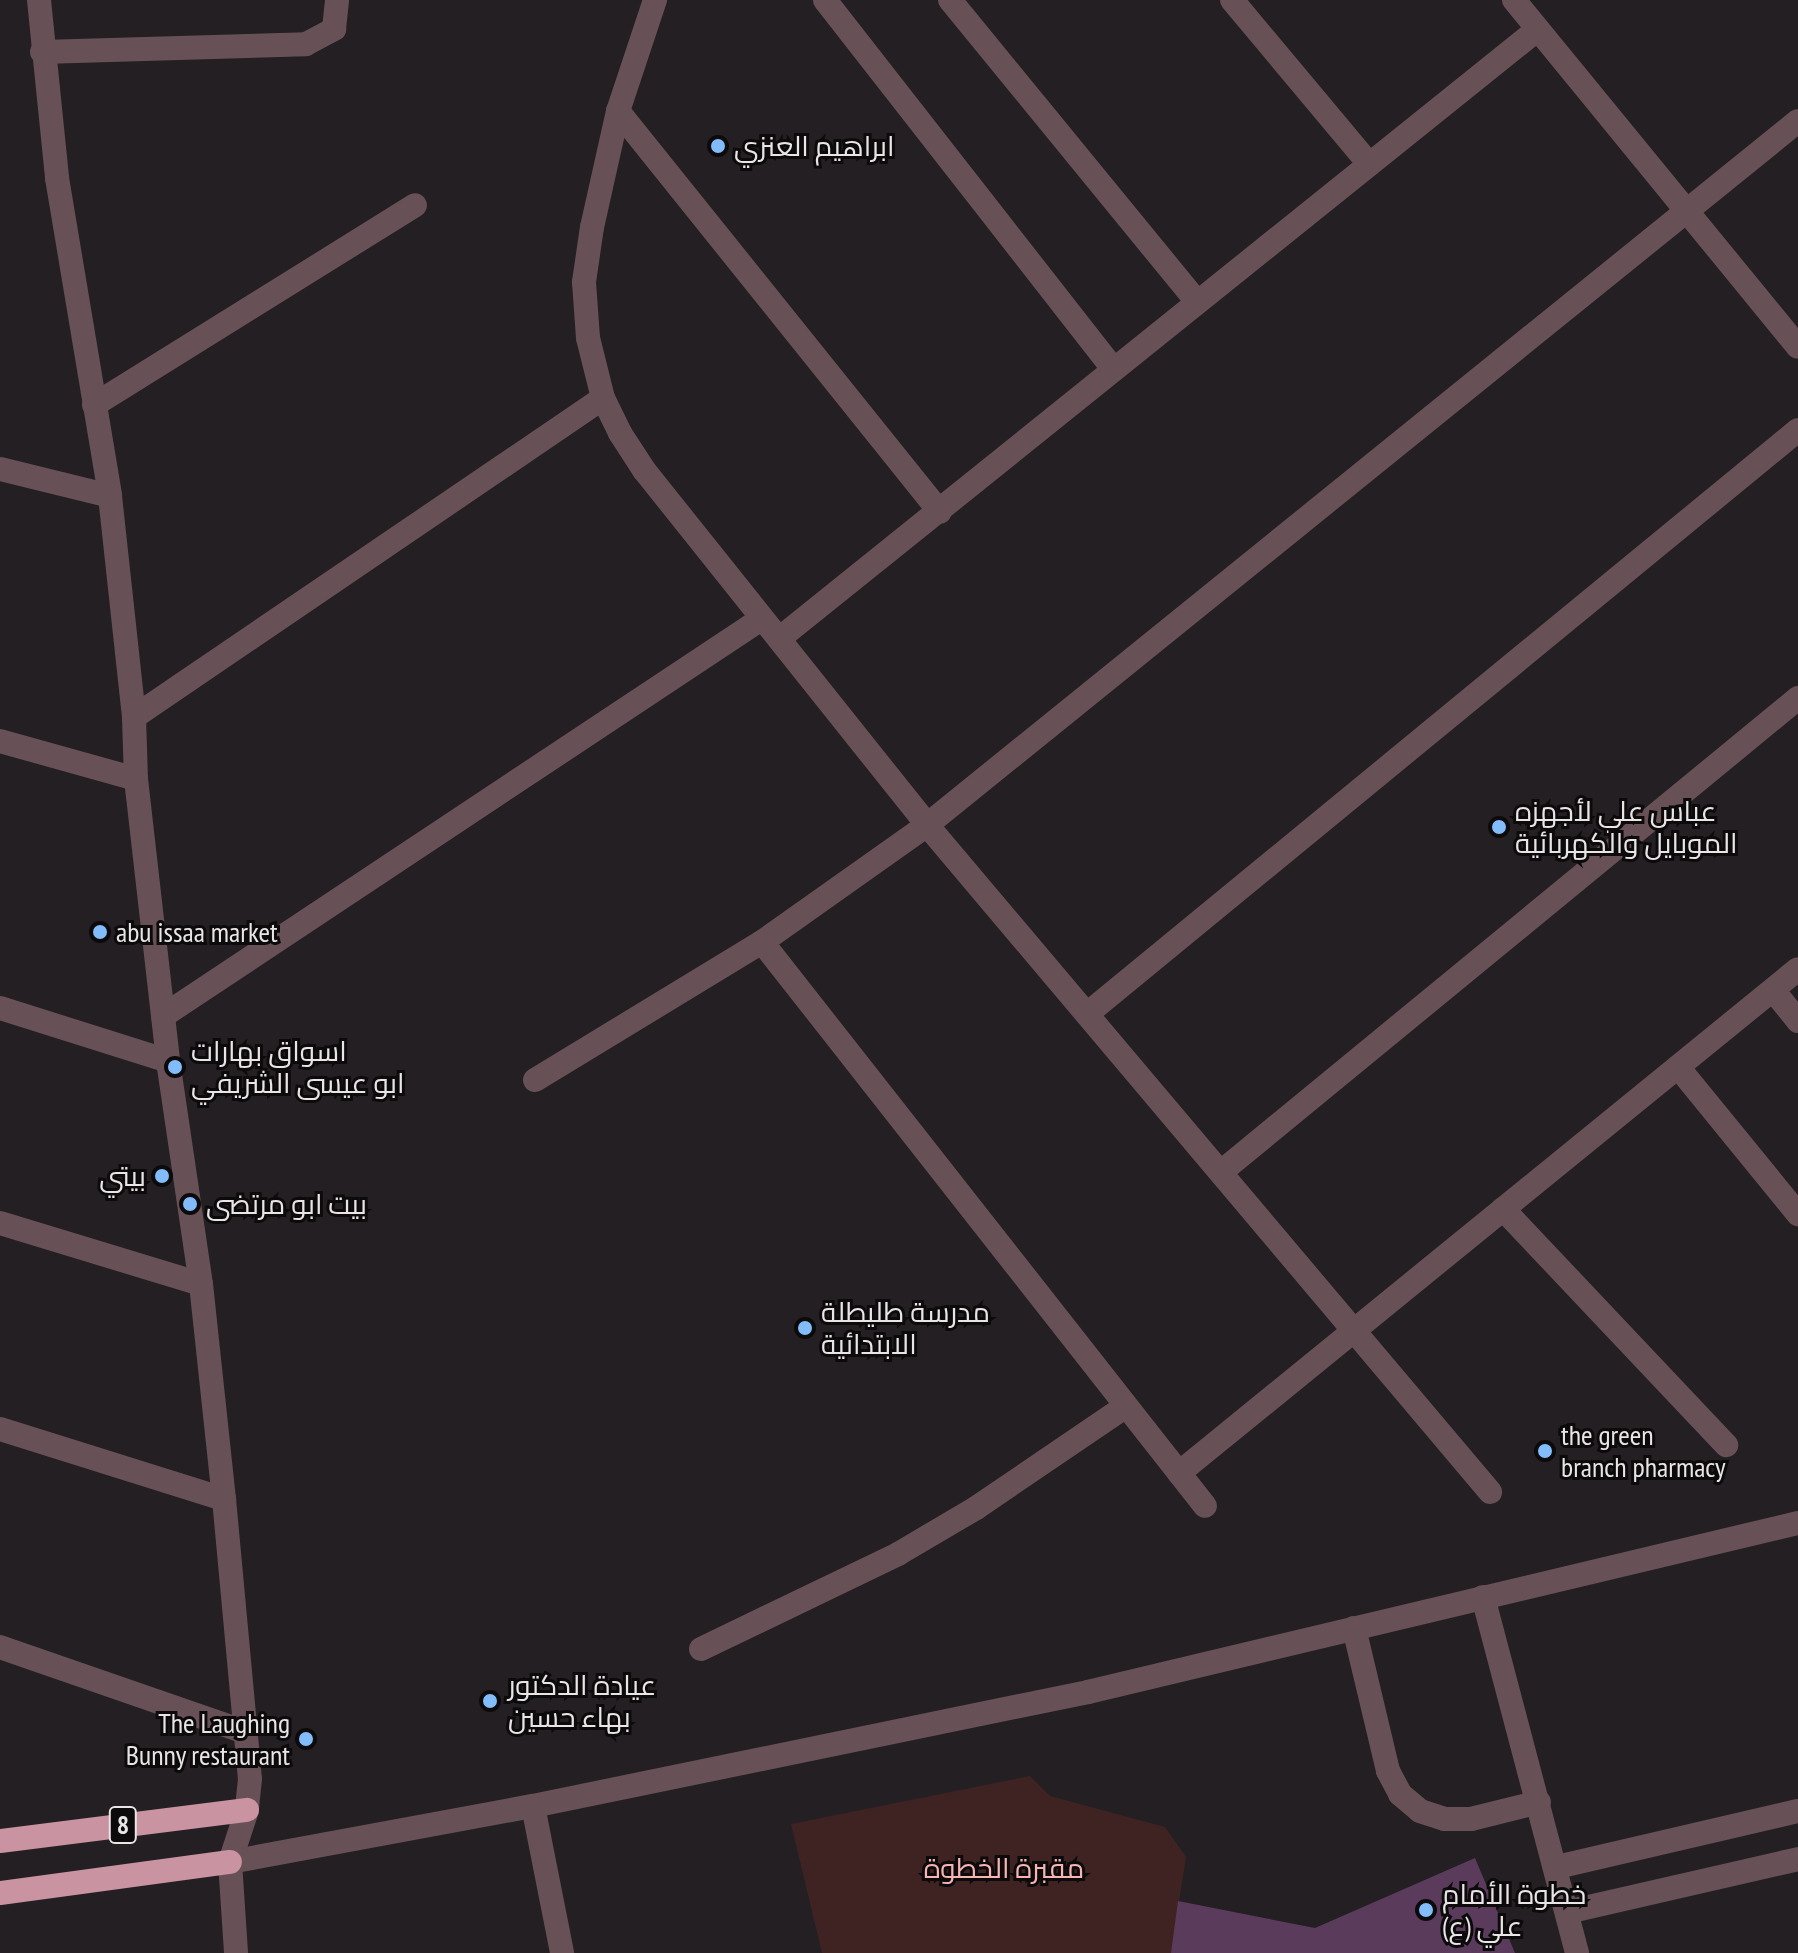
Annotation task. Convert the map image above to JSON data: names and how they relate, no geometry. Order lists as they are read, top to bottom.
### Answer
{
  "streets": {
    "highway": ["8"]
  },
  "parks": ["مقبرة الخطوة"],
  "places": [
    "ابراهيم العنزي",
    "عباس علي لأجهزه الموبايل والكهربائية",
    "abu issaa market",
    "اسواق بهارات ابو عيسى الشريفي",
    "بيتي",
    "بيت ابو مرتضى",
    "مدرسة طليطلة الابتدائية",
    "the green branch pharmacy",
    "عيادة الدكتور بهاء حسين",
    "The Laughing Bunny restaurant",
    "خطوة الأمام علي (ع)"
  ]
}
